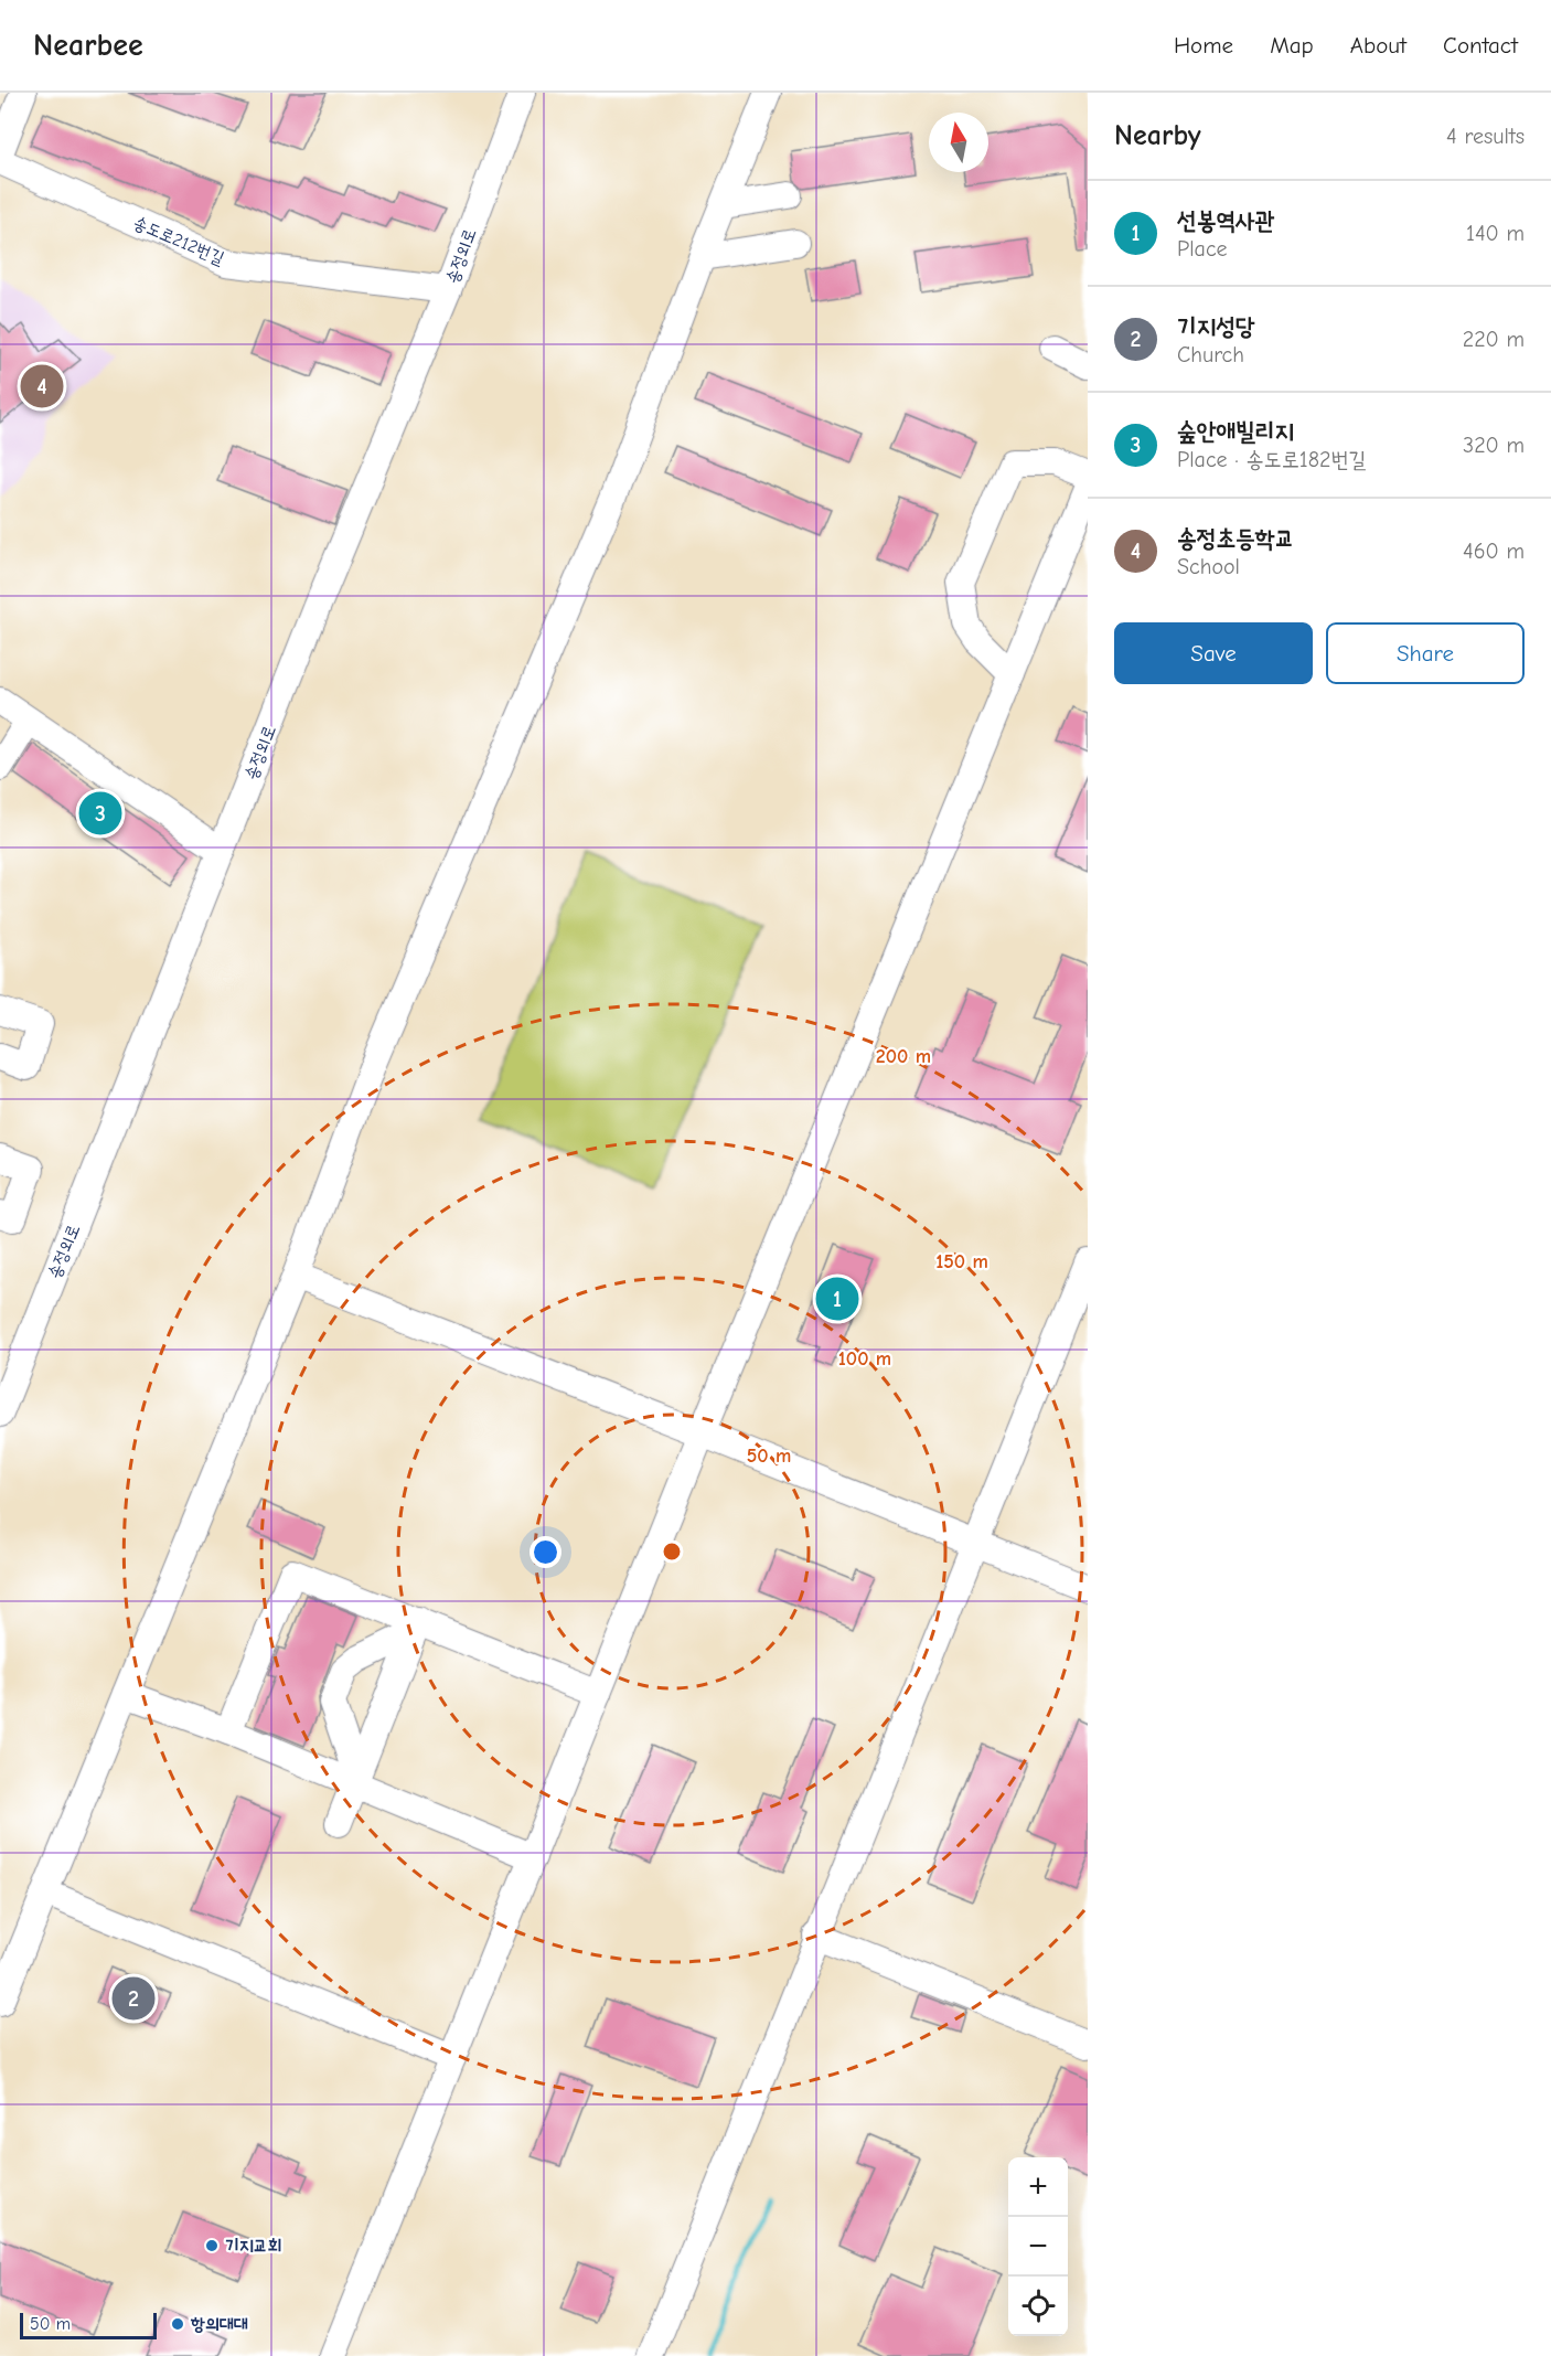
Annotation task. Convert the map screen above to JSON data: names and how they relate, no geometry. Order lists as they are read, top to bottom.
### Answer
{
  "streets": {
    "street": ["송도로212번길", "송정외로"]
  },
  "crossings": [
    ["송도로212번길", "송정외로"]
  ],
  "places": ["기지교회", "항의대대"],
  "scale_bar": "50 m",
  "north": "top",
  "page": {
    "header": "Nearbee",
    "nav": [
      "Home",
      "Map",
      "About",
      "Contact"
    ],
    "heading": ["Nearby", "4 results"],
    "list": [
      {
        "mark": "1",
        "name": "선봉역사관",
        "note": "Place",
        "value": "140 m"
      },
      {
        "mark": "2",
        "name": "기지성당",
        "note": "Church",
        "value": "220 m"
      },
      {
        "mark": "3",
        "name": "숲안애빌리지",
        "note": "Place · 송도로182번길",
        "value": "320 m"
      },
      {
        "mark": "4",
        "name": "송정초등학교",
        "note": "School",
        "value": "460 m"
      }
    ],
    "pins": [
      "4",
      "3",
      "1",
      "2"
    ],
    "buttons": ["Save", "Share"],
    "map_buttons": ["+", "−"],
    "scale": "50 m"
  },
  "rings": [
    "200 m",
    "150 m",
    "100 m",
    "50 m"
  ]
}
